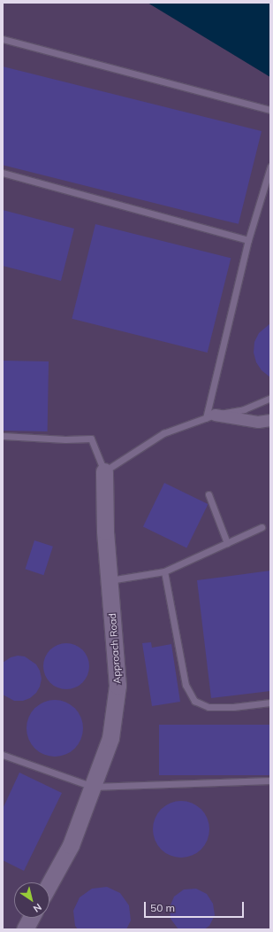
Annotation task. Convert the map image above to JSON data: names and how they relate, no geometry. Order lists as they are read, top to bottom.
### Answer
{
  "streets": {
    "main road": ["Approach Road"]
  },
  "scale_bar": "50 m",
  "north": "bottom right"
}
